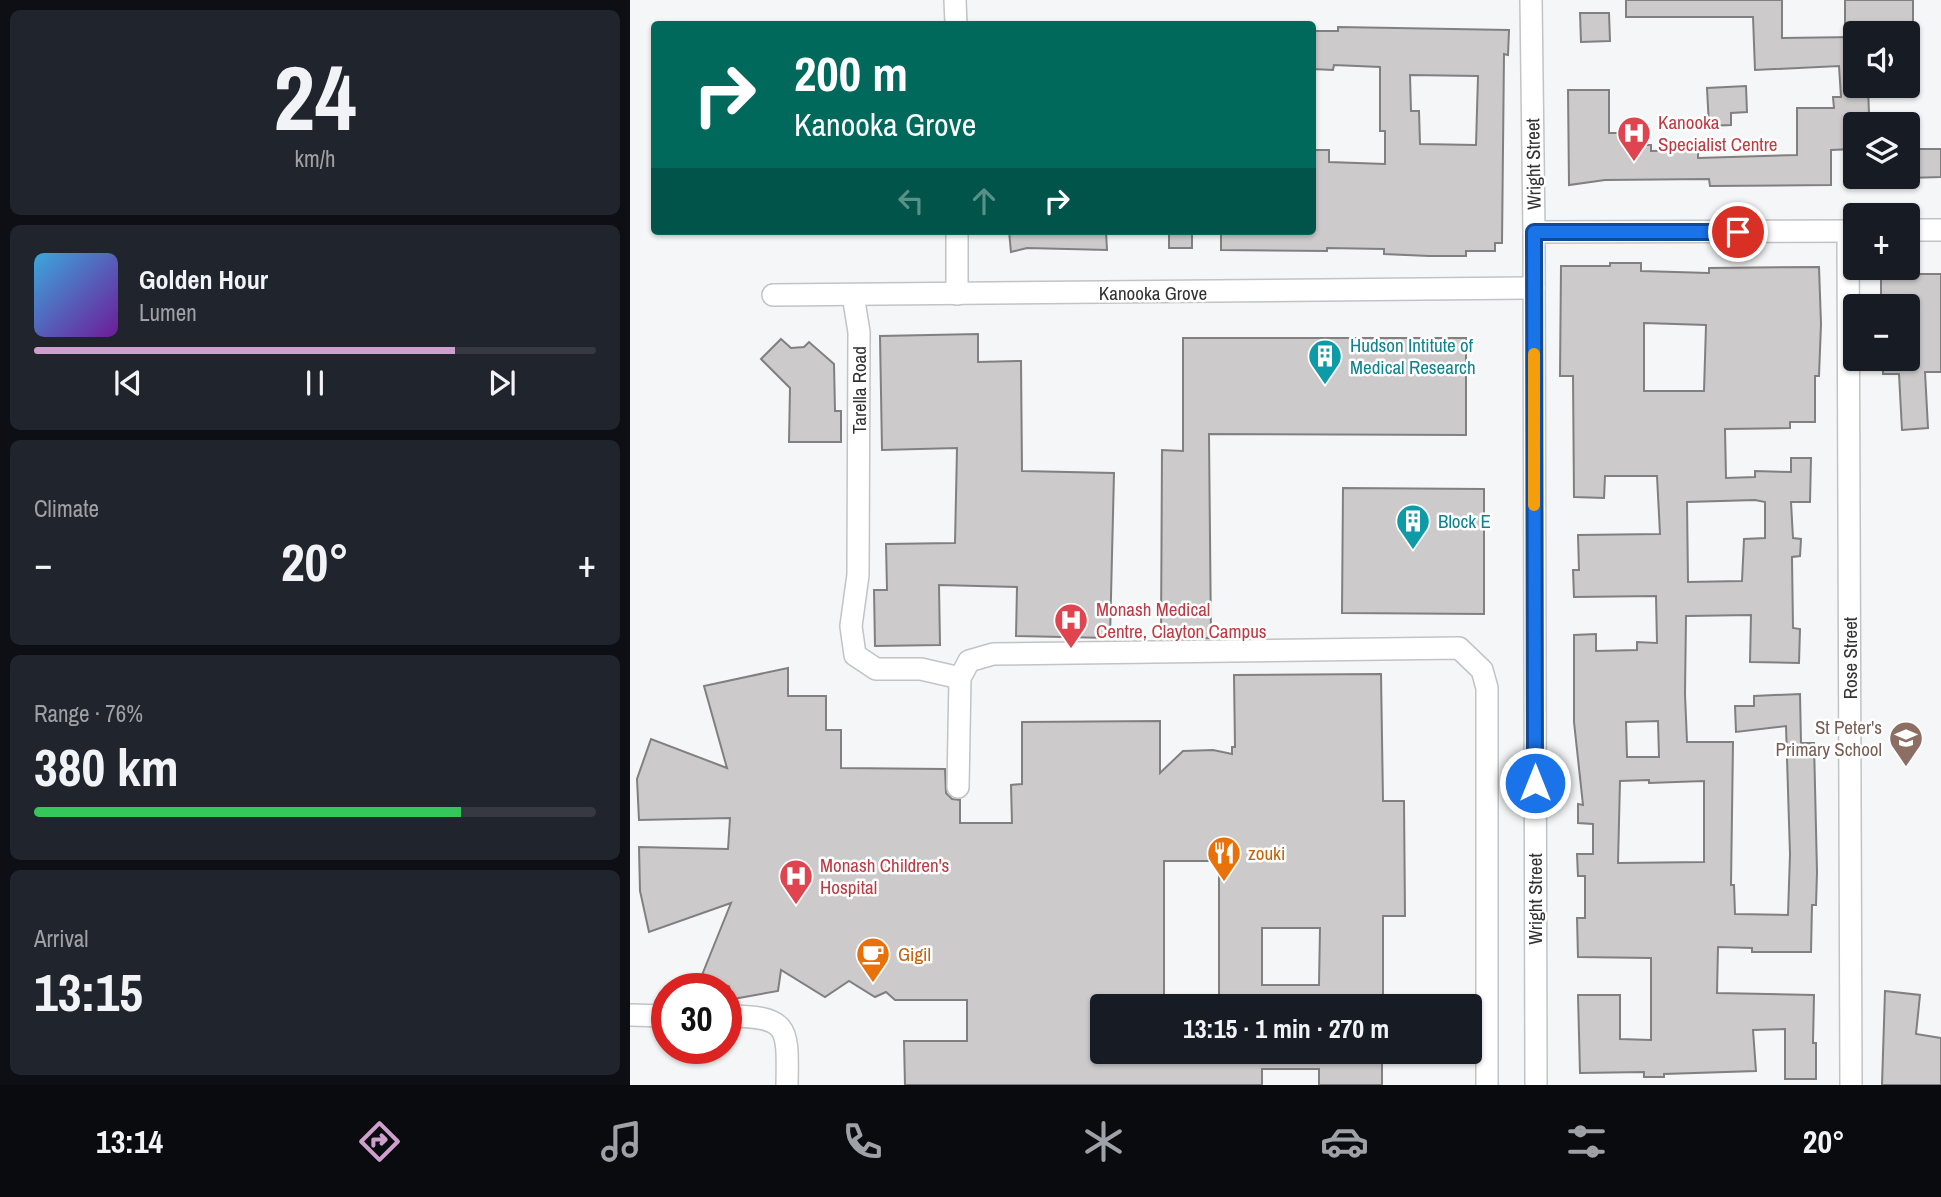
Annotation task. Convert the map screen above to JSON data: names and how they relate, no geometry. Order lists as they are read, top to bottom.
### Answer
{
  "streets": {
    "street": [
      "Wright Street",
      "Kanooka Grove",
      "Tarella Road",
      "Rose Street"
    ]
  },
  "crossings": [
    ["Wright Street", "Kanooka Grove"],
    ["Kanooka Grove", "Tarella Road"]
  ],
  "places": {
    "hospital": ["Kanooka Specialist Centre", "Monash Medical Centre, Clayton Campus", "Monash Children's Hospital"],
    "building": ["Hudson Intitute of Medical Research", "Block E"],
    "school or university": ["St Peter's Primary School"],
    "restaurant": ["zouki"],
    "cafe": ["Gigil"]
  },
  "page": {
    "tile": [
      ["24", "km/h"],
      "Climate",
      ["Range · 76%", "380 km"],
      ["Arrival", "13:15"]
    ],
    "map_buttons": ["+", "−"],
    "turn": ["200 m", "Kanooka Grove"],
    "song": ["Golden Hour", "Lumen"],
    "heat": ["−", "20°", "+"],
    "limit": "30",
    "trip": "13:15 · 1 min · 270 m",
    "tabs": ["13:14", "20°"]
  }
}
